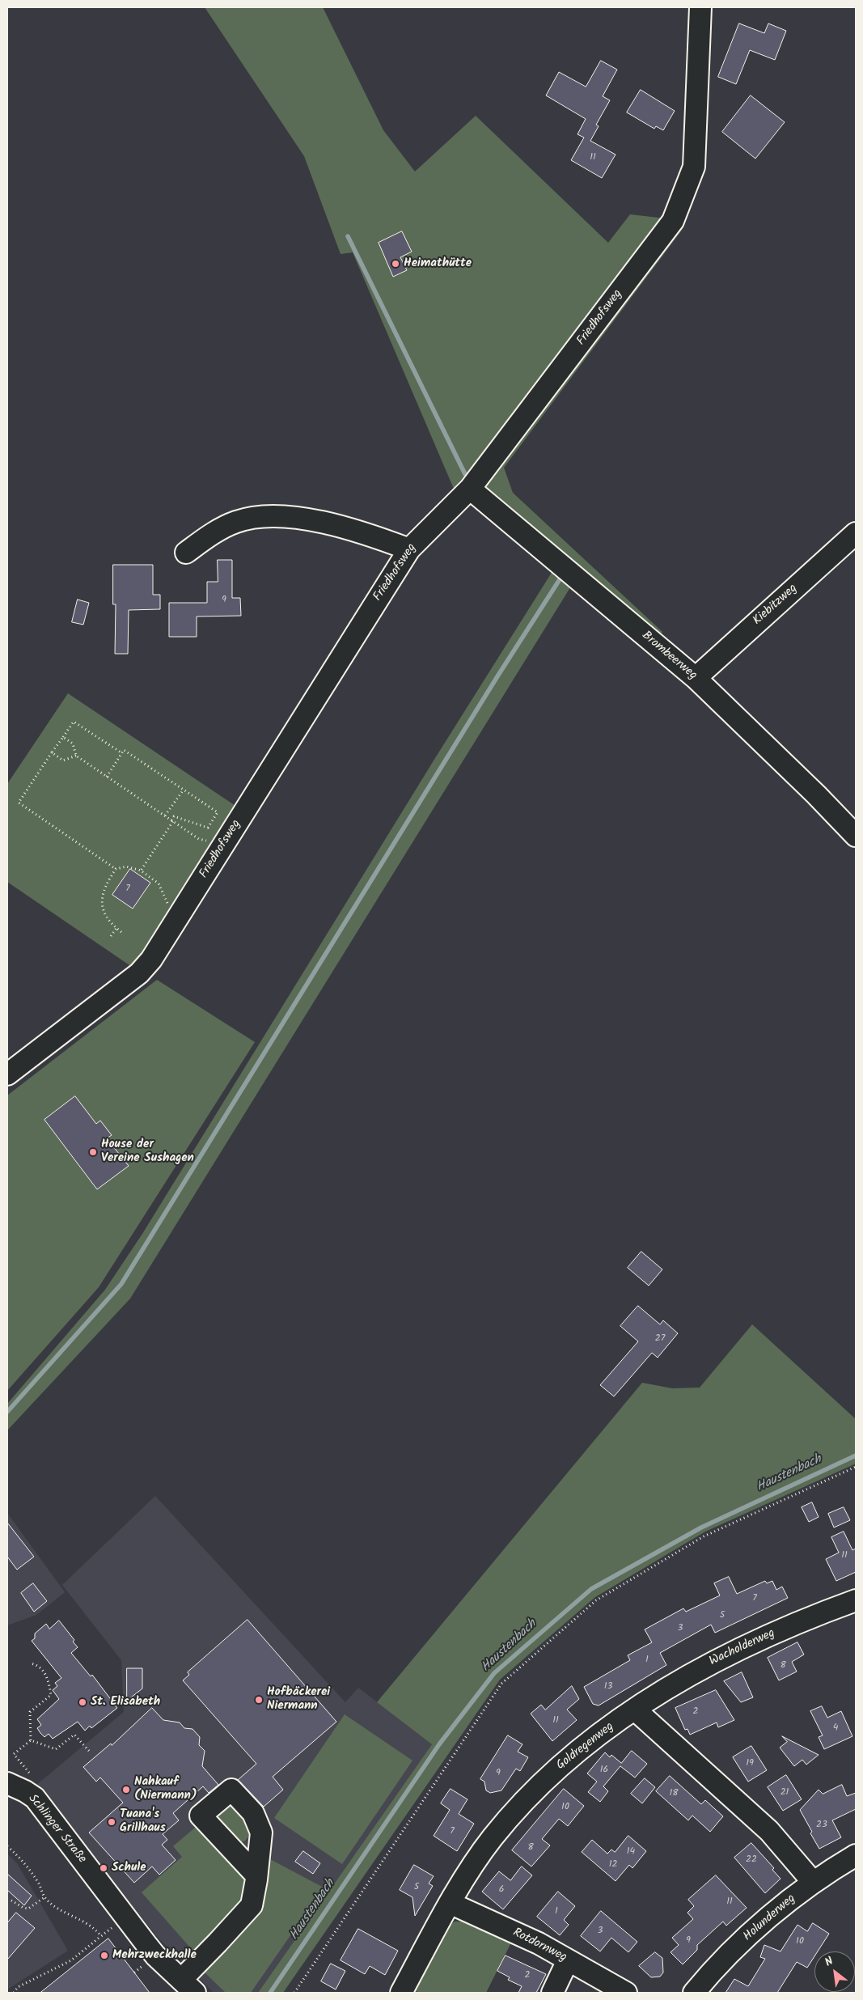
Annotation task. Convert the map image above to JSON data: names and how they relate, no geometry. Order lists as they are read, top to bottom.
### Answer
{
  "streets": {
    "street": [
      "Friedhofsweg",
      "Kiebitzweg",
      "Brombeerweg",
      "Wacholderweg",
      "Goldregenweg",
      "Schlinger Straße",
      "Holunderweg",
      "Rotdornweg"
    ]
  },
  "crossings": [
    ["Friedhofsweg", "Brombeerweg"],
    ["Kiebitzweg", "Brombeerweg"],
    ["Wacholderweg", "Goldregenweg"],
    ["Goldregenweg", "Rotdornweg"]
  ],
  "water": ["Haustenbach"],
  "places": [
    "Heimathütte",
    "House der Vereine Sushagen",
    "Hofbäckerei Niermann",
    "St. Elisabeth",
    "Nahkauf (Niermann)",
    "Tuana's Grillhaus",
    "Schule",
    "Mehrzweckhalle"
  ],
  "house_numbers": [
    "11",
    "9",
    "7",
    "27",
    "11",
    "7",
    "5",
    "3",
    "1",
    "8",
    "13",
    "2",
    "11",
    "4",
    "19",
    "16",
    "9",
    "21",
    "18",
    "10",
    "23",
    "7",
    "8",
    "14",
    "22",
    "12",
    "5",
    "6",
    "11",
    "1",
    "3",
    "9",
    "10",
    "2"
  ],
  "north": "top left"
}
